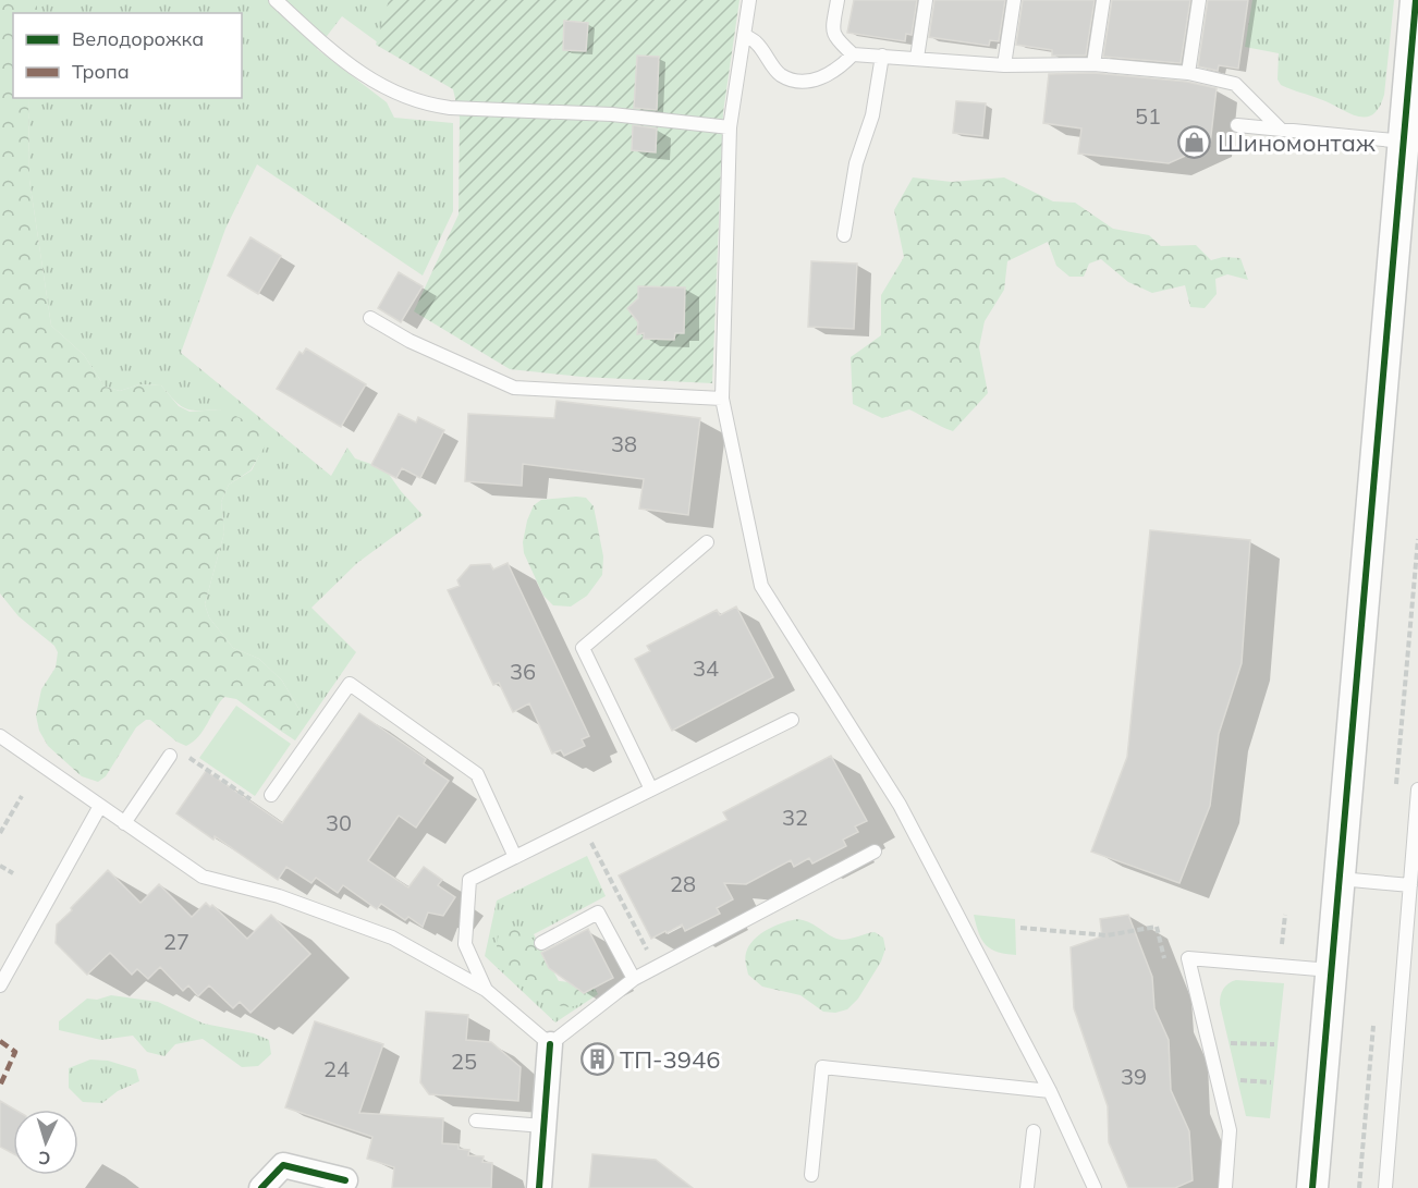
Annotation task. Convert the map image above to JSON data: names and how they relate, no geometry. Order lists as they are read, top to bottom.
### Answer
{
  "places": {
    "shop": ["Шиномонтаж"],
    "building": ["ТП-3946"]
  },
  "house_numbers": [
    "51",
    "38",
    "34",
    "36",
    "32",
    "30",
    "28",
    "27",
    "25",
    "24",
    "39"
  ],
  "legend": ["Велодорожка", "Тропа"],
  "north": "bottom"
}
